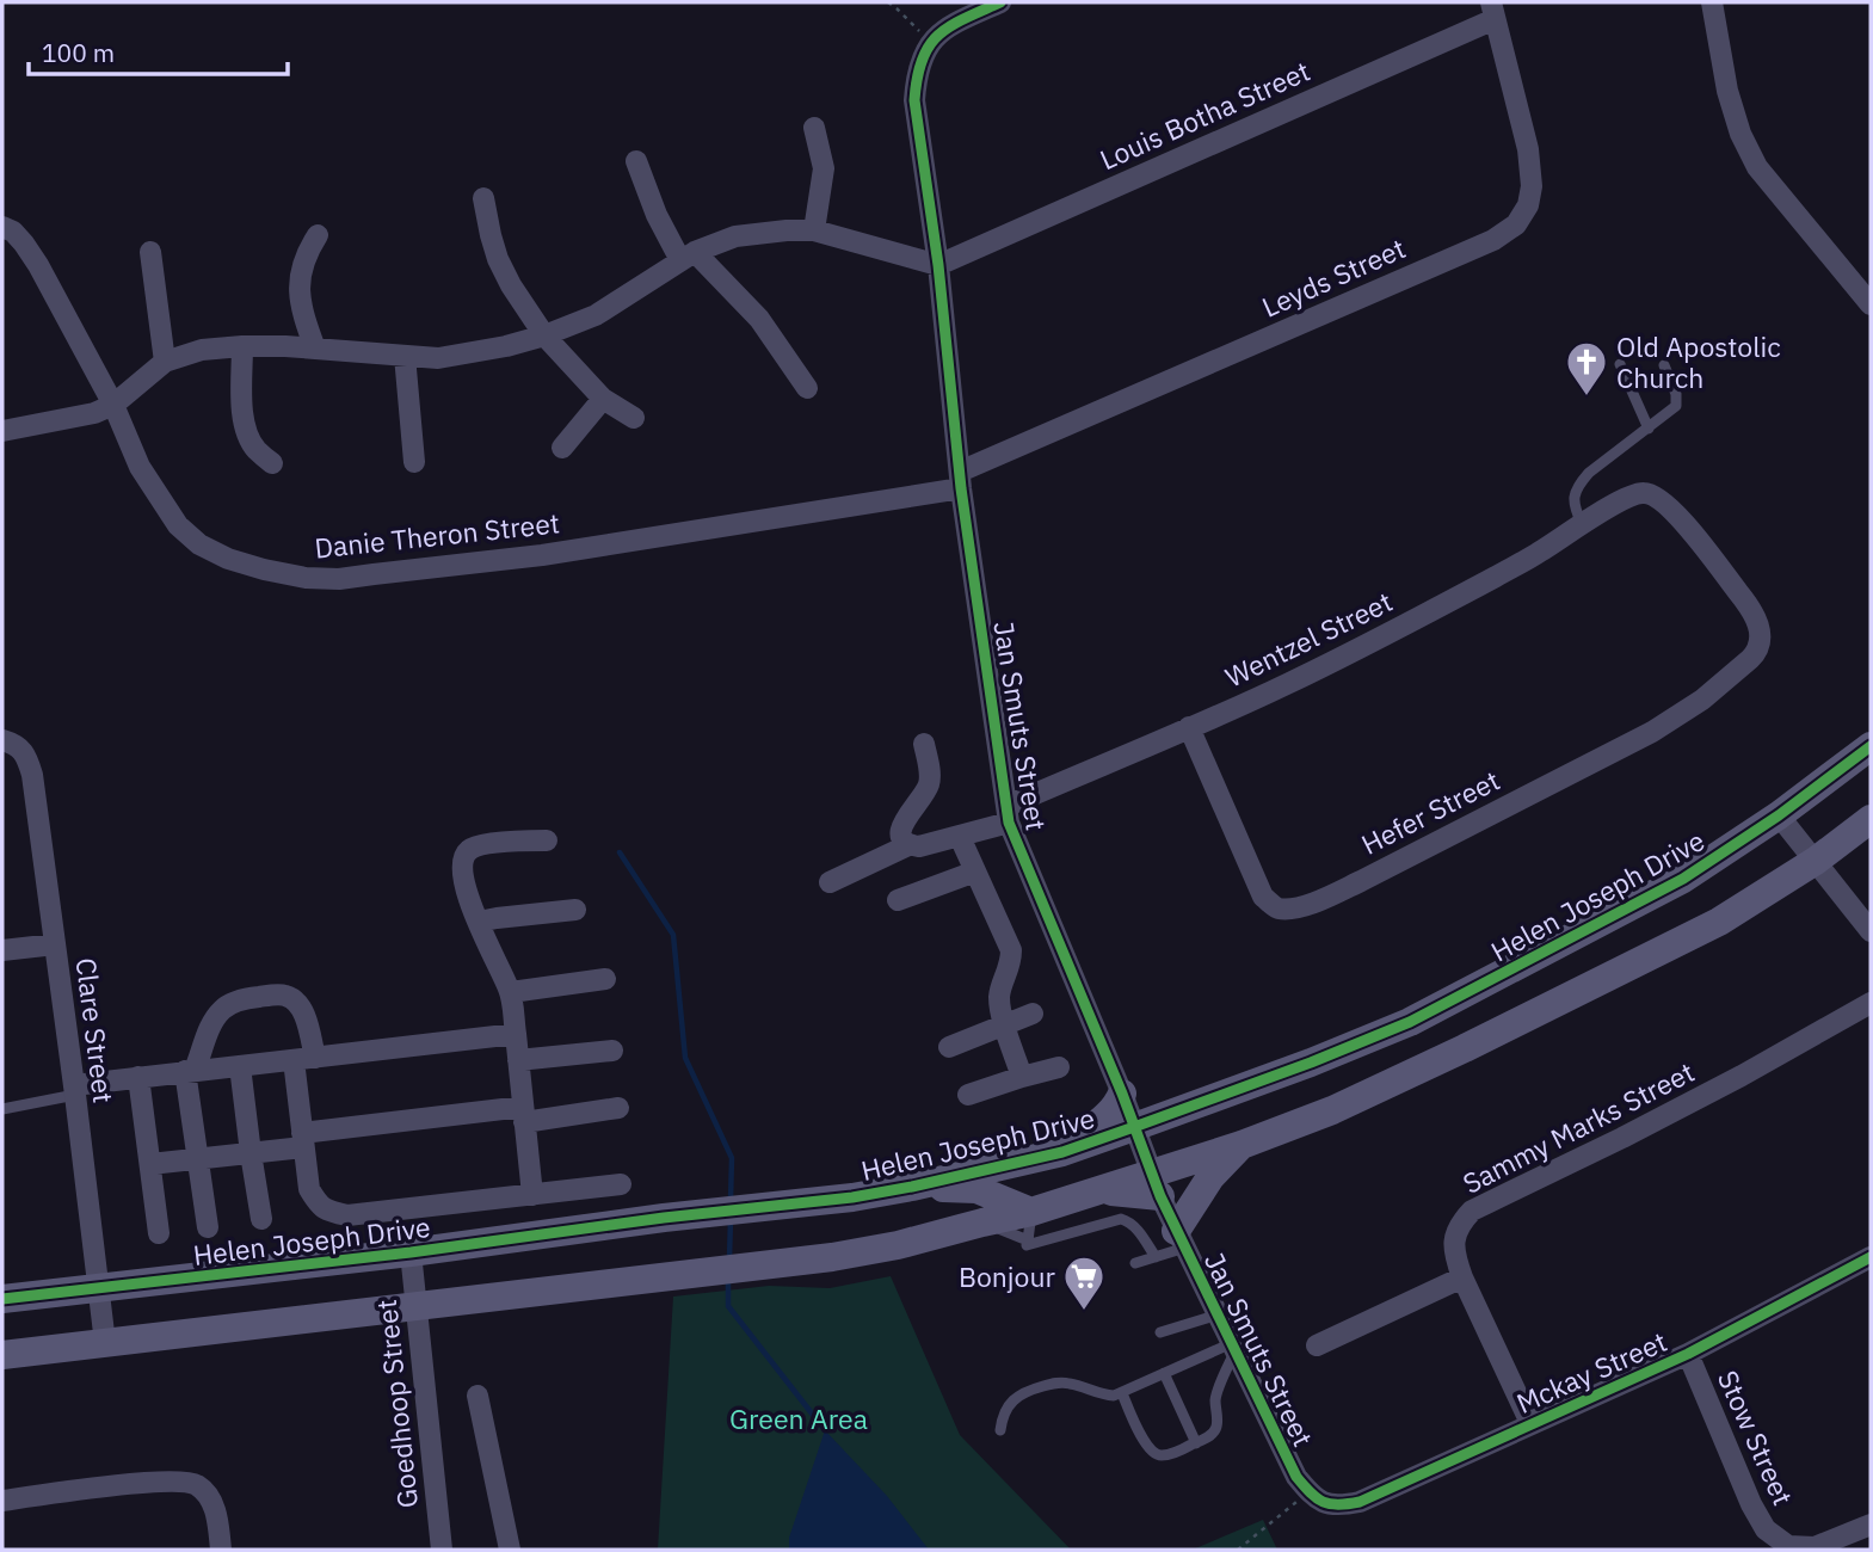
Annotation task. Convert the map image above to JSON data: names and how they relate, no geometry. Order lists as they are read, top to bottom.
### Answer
{
  "streets": {
    "street": [
      "Louis Botha Street",
      "Leyds Street",
      "Danie Theron Street",
      "Wentzel Street",
      "Jan Smuts Street",
      "Hefer Street",
      "Helen Joseph Drive",
      "Clare Street",
      "Sammy Marks Street",
      "Mckay Street",
      "Goedhoop Street",
      "Stow Street"
    ]
  },
  "crossings": [
    ["Louis Botha Street", "Leyds Street"],
    ["Louis Botha Street", "Jan Smuts Street"],
    ["Leyds Street", "Danie Theron Street"],
    ["Leyds Street", "Jan Smuts Street"],
    ["Danie Theron Street", "Jan Smuts Street"],
    ["Wentzel Street", "Jan Smuts Street"],
    ["Wentzel Street", "Hefer Street"],
    ["Jan Smuts Street", "Helen Joseph Drive"],
    ["Jan Smuts Street", "Mckay Street"],
    ["Helen Joseph Drive", "Clare Street"],
    ["Helen Joseph Drive", "Goedhoop Street"],
    ["Sammy Marks Street", "Mckay Street"],
    ["Mckay Street", "Stow Street"]
  ],
  "parks": ["Green Area"],
  "places": {
    "church": ["Old Apostolic Church"],
    "supermarket": ["Bonjour"]
  },
  "scale_bar": "100 m"
}
